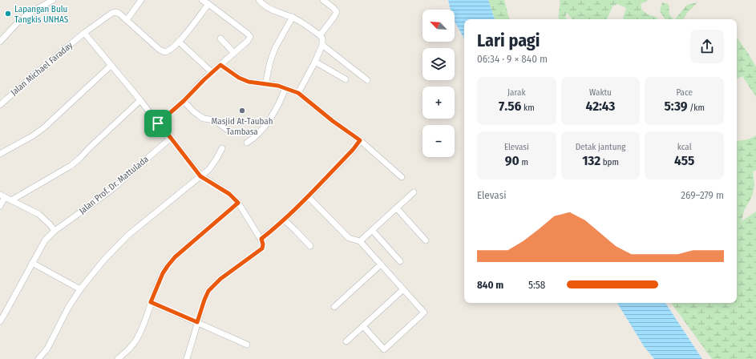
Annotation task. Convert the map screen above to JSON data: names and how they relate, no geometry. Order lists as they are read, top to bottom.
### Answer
{
  "streets": {
    "street": ["Jalan Michael Faraday", "Jalan Prof. Dr. Mattulada"]
  },
  "places": ["Lapangan Bulu Tangkis UNHAS", "Masjid At-Taubah Tambasa"],
  "north": "top left",
  "page": {
    "map_buttons": ["+", "−"],
    "heading": ["Lari pagi", "06:34 · 9 × 840 m"],
    "stats": [
      ["Jarak", "7.56 km"],
      ["Waktu", "42:43"],
      ["Pace", "5:39 /km"],
      ["Elevasi", "90 m"],
      ["Detak jantung", "132 bpm"],
      ["kcal", "455"]
    ],
    "chart": ["Elevasi", "269–279 m"],
    "list": [
      {
        "name": "840 m",
        "note": "5:58"
      }
    ]
  }
}
